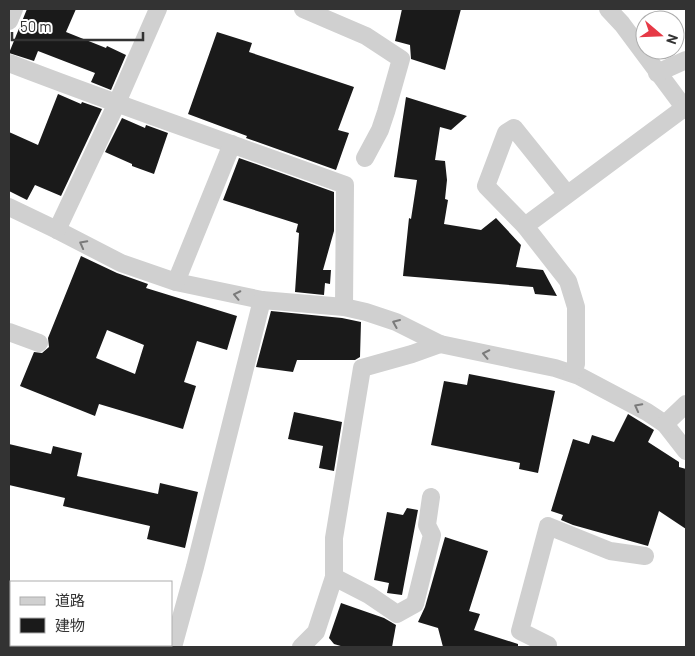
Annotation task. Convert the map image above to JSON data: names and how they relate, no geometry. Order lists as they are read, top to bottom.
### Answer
{
  "legend": ["道路", "建物"],
  "scale_bar": "50 m",
  "north": "right"
}
